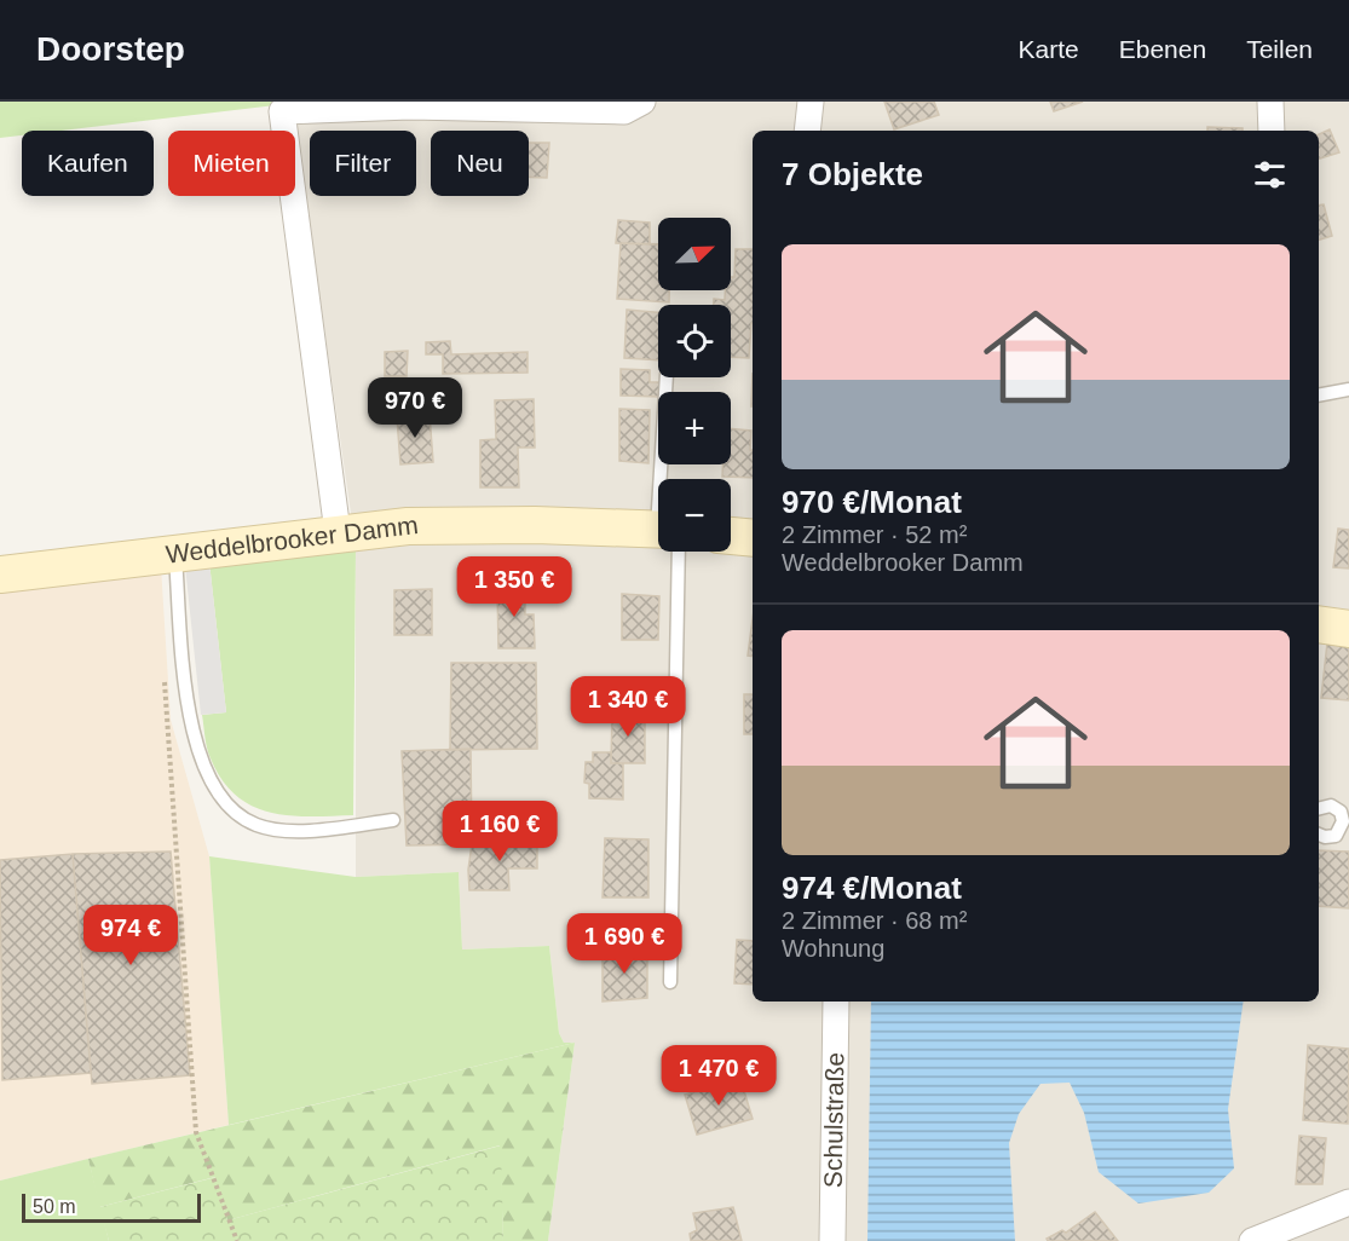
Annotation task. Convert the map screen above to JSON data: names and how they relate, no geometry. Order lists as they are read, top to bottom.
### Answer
{
  "streets": {
    "street": ["Weddelbrooker Damm", "Schulstraße"]
  },
  "scale_bar": "50 m",
  "north": "top right",
  "page": {
    "header": "Doorstep",
    "nav": ["Karte", "Ebenen", "Teilen"],
    "chip": [
      "Kaufen",
      "Mieten",
      "Filter",
      "Neu"
    ],
    "heading": "7 Objekte",
    "map_buttons": ["+", "−"],
    "list": [
      {
        "name": "970 €/Monat",
        "note": "2 Zimmer · 52 m² · Weddelbrooker Damm"
      },
      {
        "name": "974 €/Monat",
        "note": "2 Zimmer · 68 m² · Wohnung"
      }
    ],
    "price": [
      "970 €",
      "1 350 €",
      "1 340 €",
      "1 160 €",
      "974 €",
      "1 690 €",
      "1 470 €"
    ],
    "scale": "50 m"
  }
}
